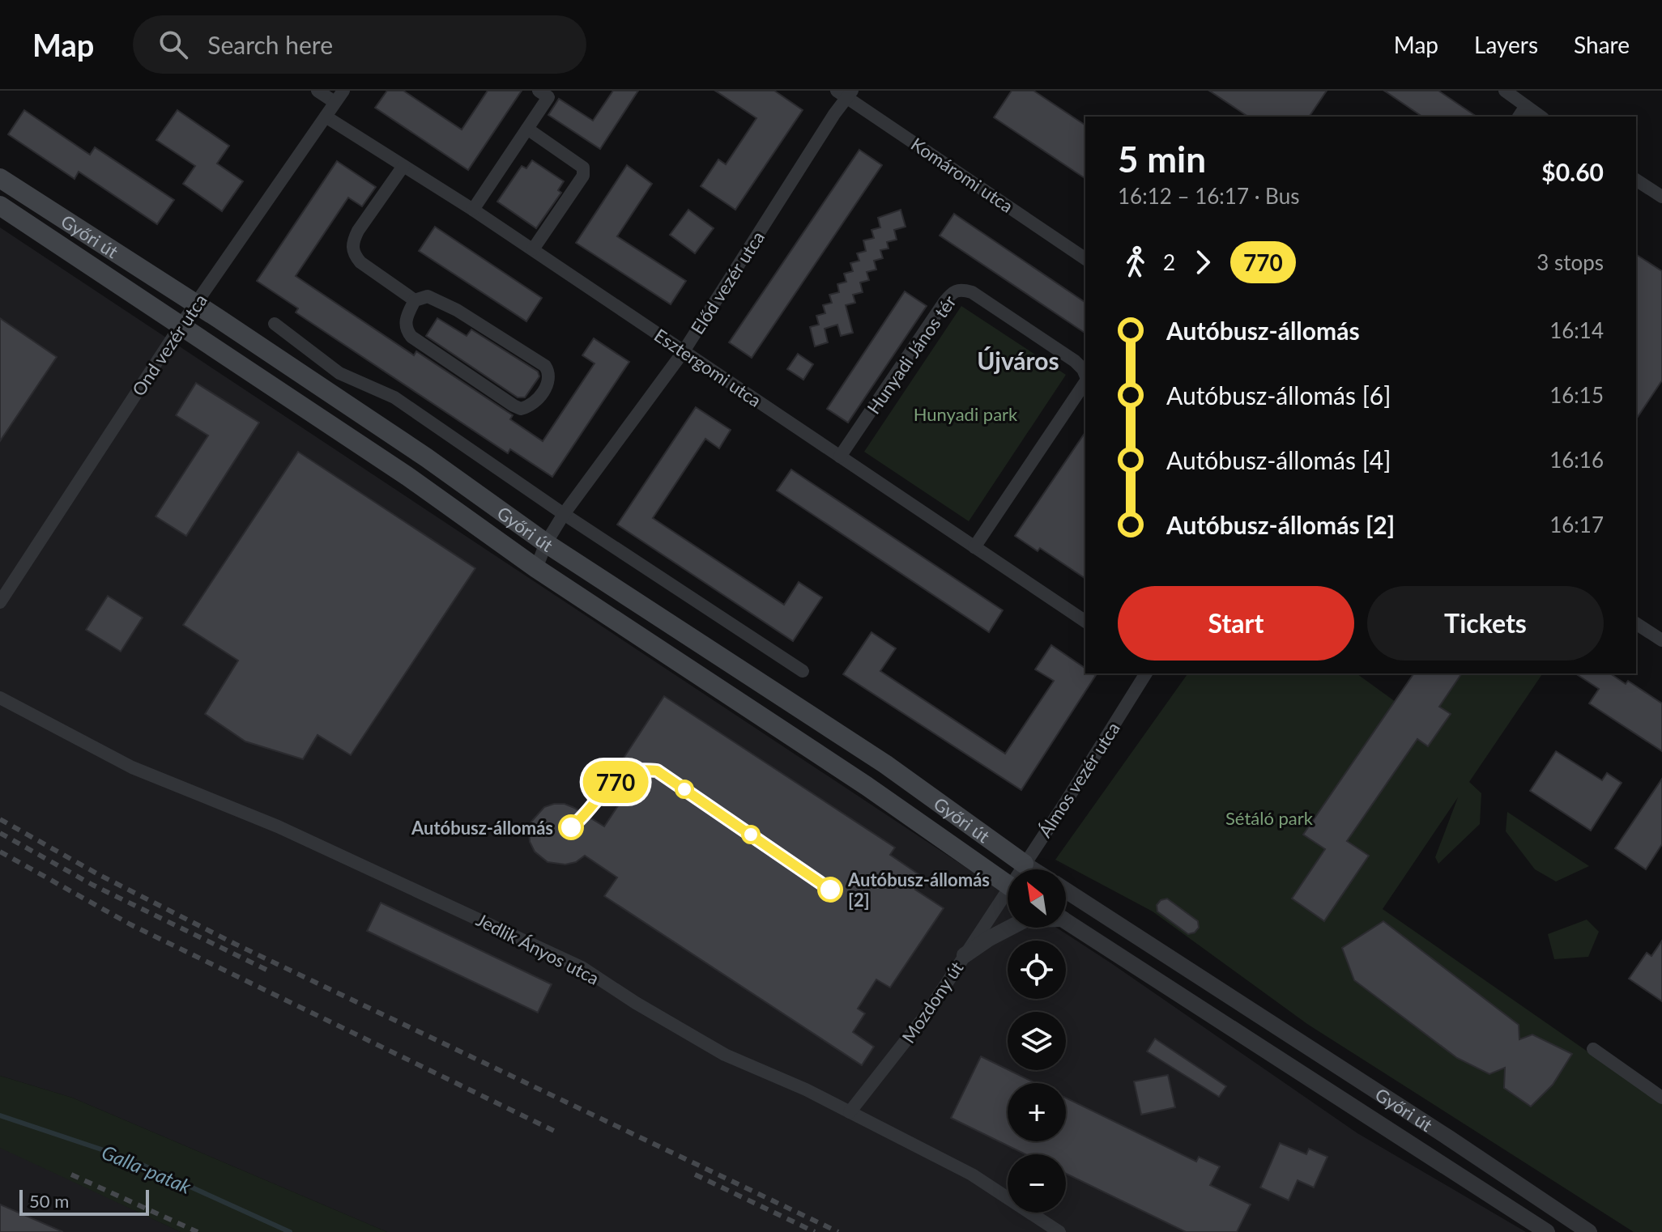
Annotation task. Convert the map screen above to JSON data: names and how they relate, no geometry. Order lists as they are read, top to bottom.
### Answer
{
  "streets": {
    "main road": ["Győri út"],
    "street": [
      "Komáromi utca",
      "Előd vezér utca",
      "Ond vezér utca",
      "Hunyadi János tér",
      "Esztergomi utca",
      "Álmos vezér utca",
      "Jedlik Ányos utca",
      "Mozdony út"
    ]
  },
  "crossings": [
    ["Komáromi utca", "Előd vezér utca"],
    ["Győri út", "Előd vezér utca"],
    ["Győri út", "Ond vezér utca"],
    ["Győri út", "Álmos vezér utca"],
    ["Előd vezér utca", "Esztergomi utca"],
    ["Ond vezér utca", "Esztergomi utca"],
    ["Hunyadi János tér", "Esztergomi utca"],
    ["Jedlik Ányos utca", "Mozdony út"]
  ],
  "districts": ["Újváros"],
  "water": ["Galla-patak"],
  "parks": ["Hunyadi park", "Sétáló park"],
  "places": ["Autóbusz-állomás", "Autóbusz-állomás [2]"],
  "lines": ["bus line 770"],
  "scale_bar": "50 m",
  "north": "top left",
  "page": {
    "header": "Map",
    "search": "Search here",
    "nav": ["Map", "Layers", "Share"],
    "on_map": "770",
    "heading": ["5 min", "16:12 – 16:17 · Bus", "$0.60"],
    "legs": ["2", "770", "3 stops"],
    "list": [
      {
        "name": "Autóbusz-állomás",
        "value": "16:14"
      },
      {
        "name": "Autóbusz-állomás [6]",
        "value": "16:15"
      },
      {
        "name": "Autóbusz-állomás [4]",
        "value": "16:16"
      },
      {
        "name": "Autóbusz-állomás [2]",
        "value": "16:17"
      }
    ],
    "buttons": ["Start", "Tickets"],
    "map_buttons": ["+", "−"],
    "scale": "50 m"
  }
}
